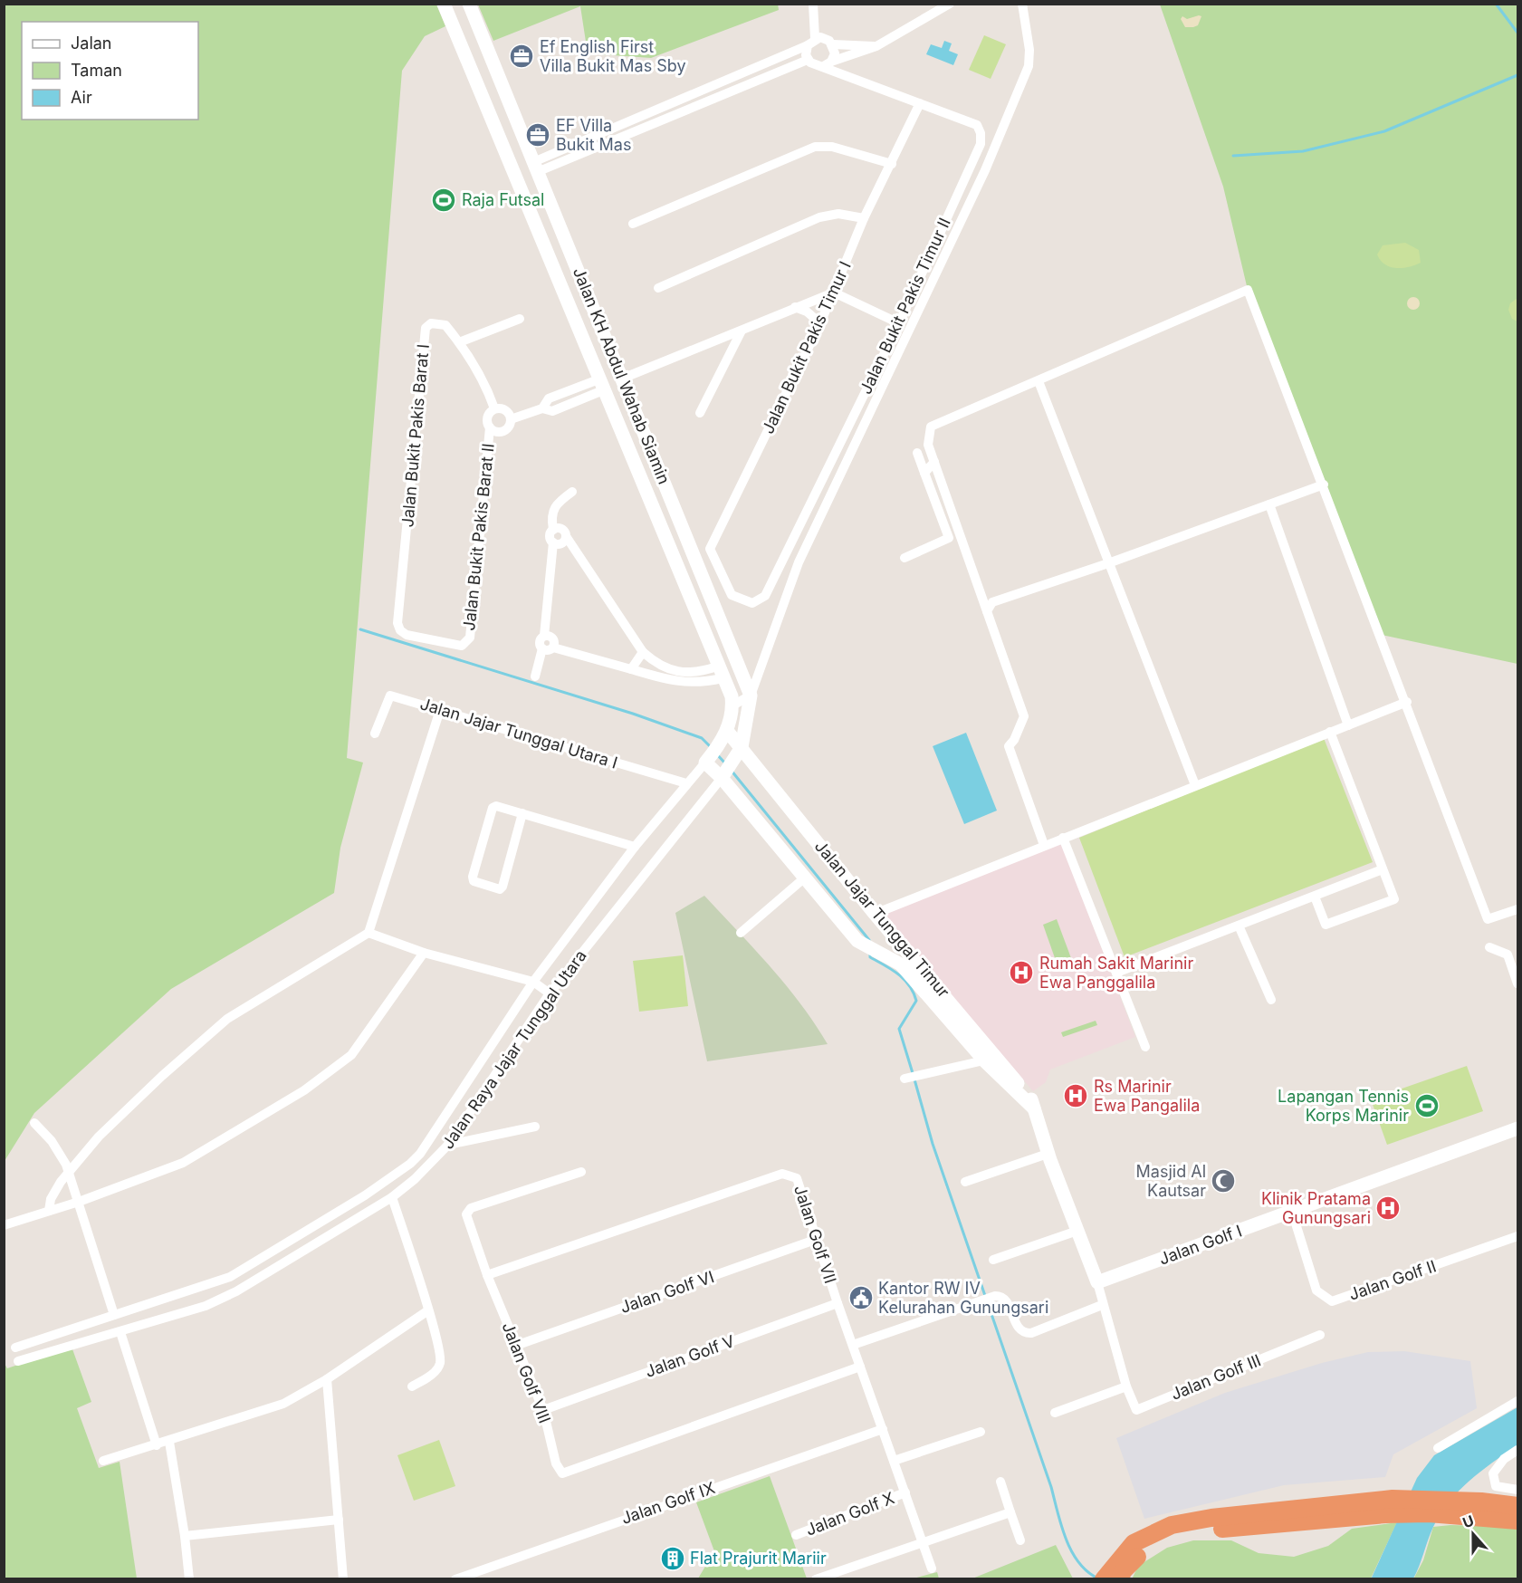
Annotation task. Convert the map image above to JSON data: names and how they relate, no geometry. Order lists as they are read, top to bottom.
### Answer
{
  "streets": {
    "main road": [
      "Jalan KH Abdul Wahab Siamin",
      "Jalan Jajar Tunggal Timur",
      "Jalan Raya Jajar Tunggal Utara",
      "Jalan Golf I"
    ],
    "street": [
      "Jalan Bukit Pakis Timur II",
      "Jalan Bukit Pakis Timur I",
      "Jalan Bukit Pakis Barat I",
      "Jalan Bukit Pakis Barat II",
      "Jalan Jajar Tunggal Utara I",
      "Jalan Golf VII",
      "Jalan Golf II",
      "Jalan Golf VI",
      "Jalan Golf V",
      "Jalan Golf VIII",
      "Jalan Golf III",
      "Jalan Golf IX",
      "Jalan Golf X"
    ]
  },
  "crossings": [
    ["Jalan Bukit Pakis Timur II", "Jalan Bukit Pakis Timur I"],
    ["Jalan Bukit Pakis Barat I", "Jalan Bukit Pakis Barat II"],
    ["Jalan Jajar Tunggal Utara I", "Jalan Raya Jajar Tunggal Utara"],
    ["Jalan Jajar Tunggal Timur", "Jalan Raya Jajar Tunggal Utara"],
    ["Jalan Jajar Tunggal Timur", "Jalan Golf I"],
    ["Jalan Jajar Tunggal Timur", "Jalan Golf III"],
    ["Jalan Golf VII", "Jalan Golf VI"],
    ["Jalan Golf VII", "Jalan Golf V"],
    ["Jalan Golf VII", "Jalan Golf VIII"],
    ["Jalan Golf VII", "Jalan Golf IX"],
    ["Jalan Golf VII", "Jalan Golf X"],
    ["Jalan Golf I", "Jalan Golf II"],
    ["Jalan Golf I", "Jalan Golf III"],
    ["Jalan Golf VI", "Jalan Golf VIII"],
    ["Jalan Golf V", "Jalan Golf VIII"]
  ],
  "places": {
    "office": ["Ef English First Villa Bukit Mas Sby", "EF Villa Bukit Mas"],
    "sports": ["Raja Futsal", "Lapangan Tennis Korps Marinir"],
    "hospital": ["Rumah Sakit Marinir Ewa Panggalila", "Rs Marinir Ewa Pangalila", "Klinik Pratama Gunungsari"],
    "mosque": ["Masjid Al Kautsar"],
    "public building": ["Kantor RW IV Kelurahan Gunungsari"],
    "building": ["Flat Prajurit Mariir"]
  },
  "legend": ["Jalan", "Taman", "Air"],
  "north": "top"
}
